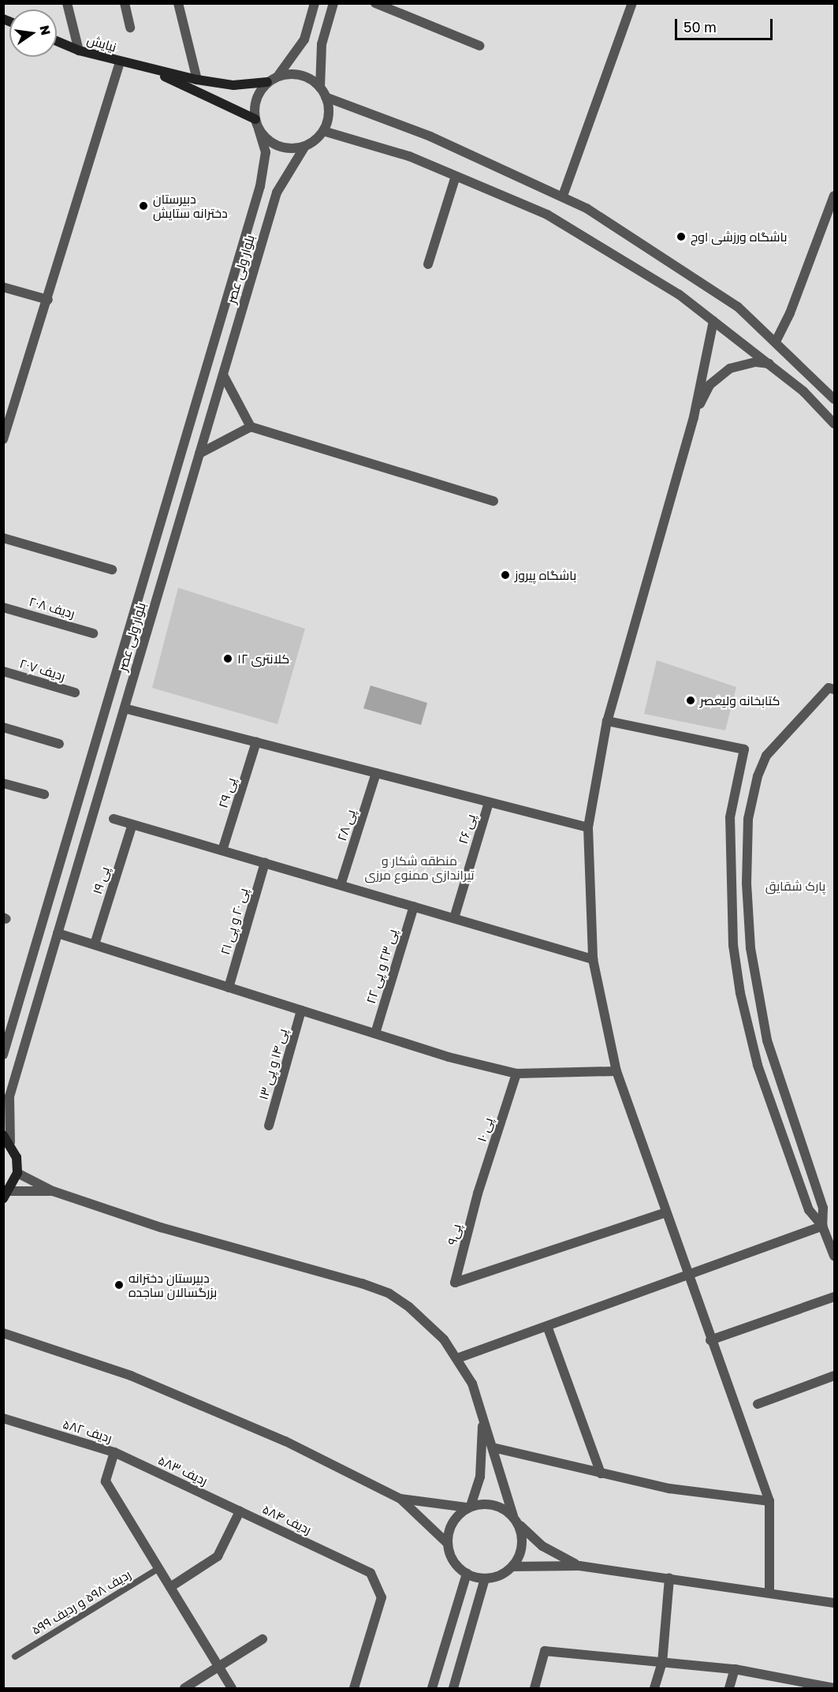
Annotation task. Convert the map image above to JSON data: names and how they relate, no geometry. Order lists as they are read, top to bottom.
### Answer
{
  "streets": {
    "main road": ["نیایش"],
    "street": [
      "بلوار ولی عصر",
      "ردیف ۲۰۸",
      "ردیف ۲۰۷",
      "پی ۲۹",
      "پی ۲۸",
      "پی ۲۶",
      "پی ۱۹",
      "پی ۲۰ و پی ۲۱",
      "پی ۲۳ و پی ۲۲",
      "پی ۱۴ و پی ۱۳",
      "پی ۱۰",
      "پی۹",
      "ردیف ۵۸۲",
      "ردیف ۵۸۳",
      "ردیف ۵۸۴"
    ],
    "lane": ["ردیف ۵۹۸ و ردیف ۵۹۹"]
  },
  "crossings": [
    ["پی ۱۰", "پی۹"],
    ["ردیف ۵۸۲", "ردیف ۵۸۳"],
    ["ردیف ۵۸۳", "ردیف ۵۸۴"]
  ],
  "parks": ["منطقه شکار و تیراندازی ممنوع مرزی", "پارک شقایق"],
  "places": [
    "دبیرستان دخترانه ستایش",
    "باشگاه ورزشی اوج",
    "باشگاه پیروز",
    "کلانتری ۱۲",
    "کتابخانه ولیعصر",
    "دبیرستان دخترانه بزرگسالان ساجده"
  ],
  "scale_bar": "50 m",
  "north": "right"
}
